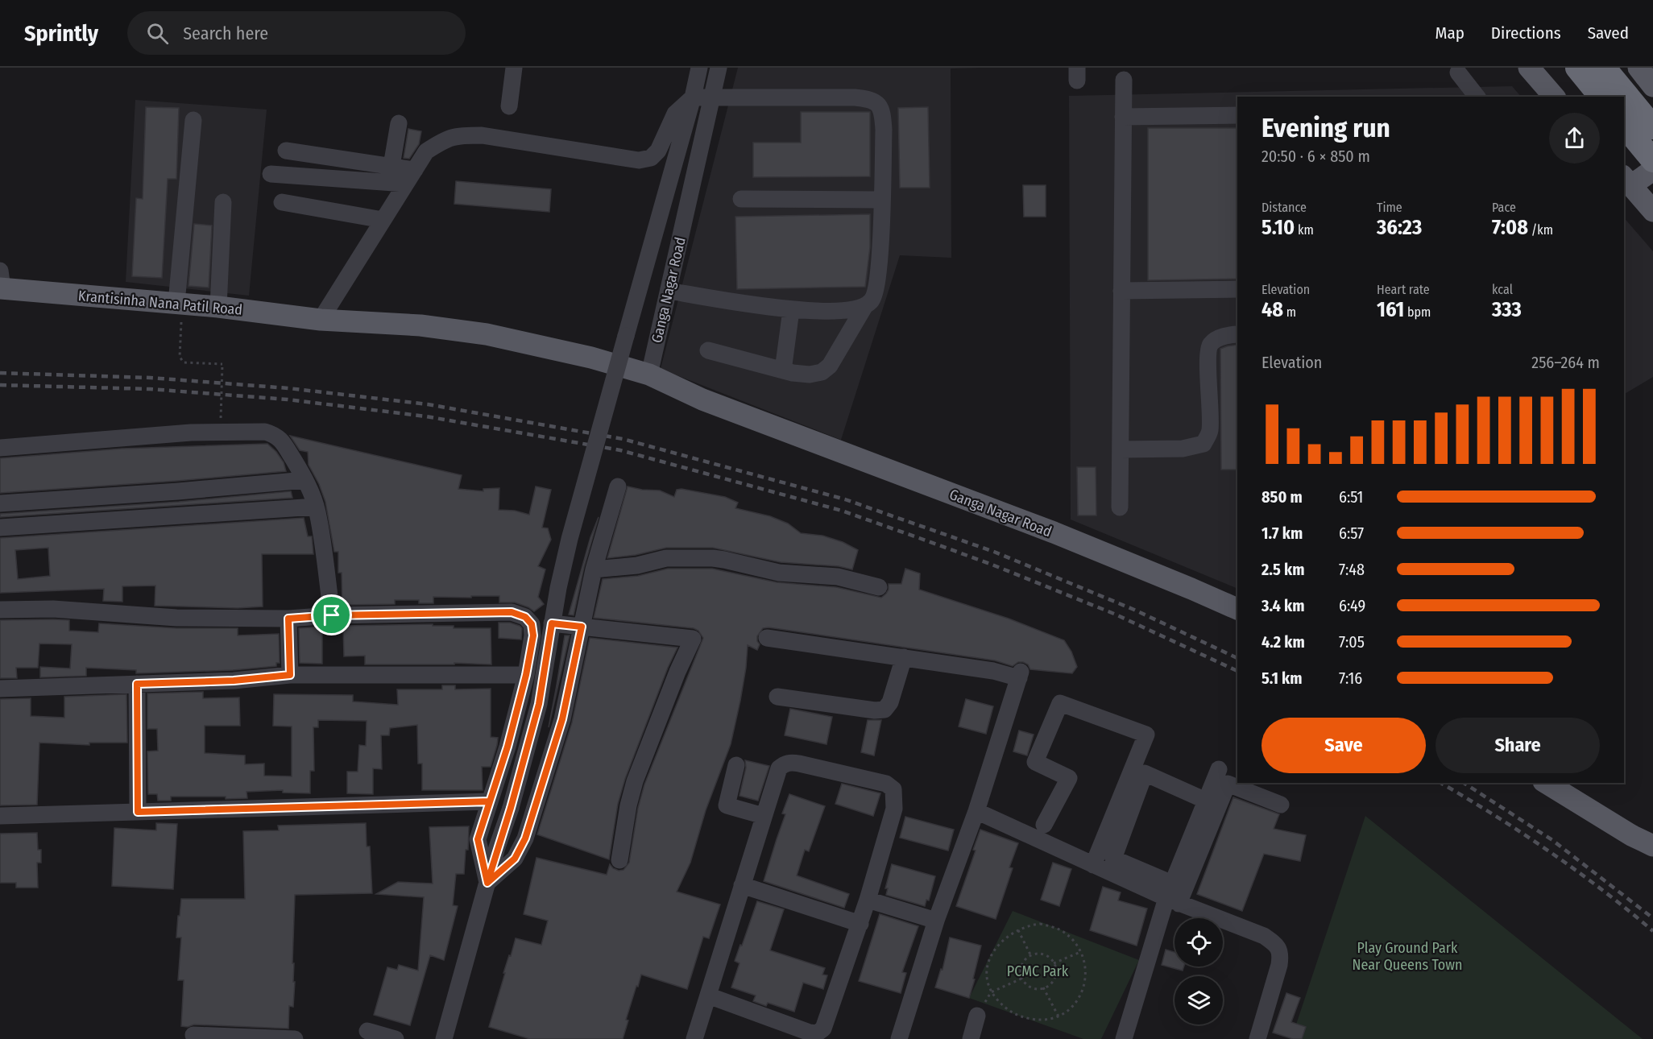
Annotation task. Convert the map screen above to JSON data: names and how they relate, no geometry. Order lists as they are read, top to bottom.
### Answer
{
  "streets": {
    "main road": ["Ganga Nagar Road", "Krantisinha Nana Patil Road"]
  },
  "crossings": [
    ["Ganga Nagar Road", "Krantisinha Nana Patil Road"]
  ],
  "parks": ["Play Ground Park Near Queens Town", "PCMC Park"],
  "page": {
    "header": "Sprintly",
    "search": "Search here",
    "nav": ["Map", "Directions", "Saved"],
    "heading": ["Evening run", "20:50 · 6 × 850 m"],
    "stats": [
      ["Distance", "5.10 km"],
      ["Time", "36:23"],
      ["Pace", "7:08 /km"],
      ["Elevation", "48 m"],
      ["Heart rate", "161 bpm"],
      ["kcal", "333"]
    ],
    "chart": ["Elevation", "256–264 m"],
    "list": [
      {
        "name": "850 m",
        "note": "6:51"
      },
      {
        "name": "1.7 km",
        "note": "6:57"
      },
      {
        "name": "2.5 km",
        "note": "7:48"
      },
      {
        "name": "3.4 km",
        "note": "6:49"
      },
      {
        "name": "4.2 km",
        "note": "7:05"
      },
      {
        "name": "5.1 km",
        "note": "7:16"
      }
    ],
    "buttons": ["Save", "Share"]
  }
}
